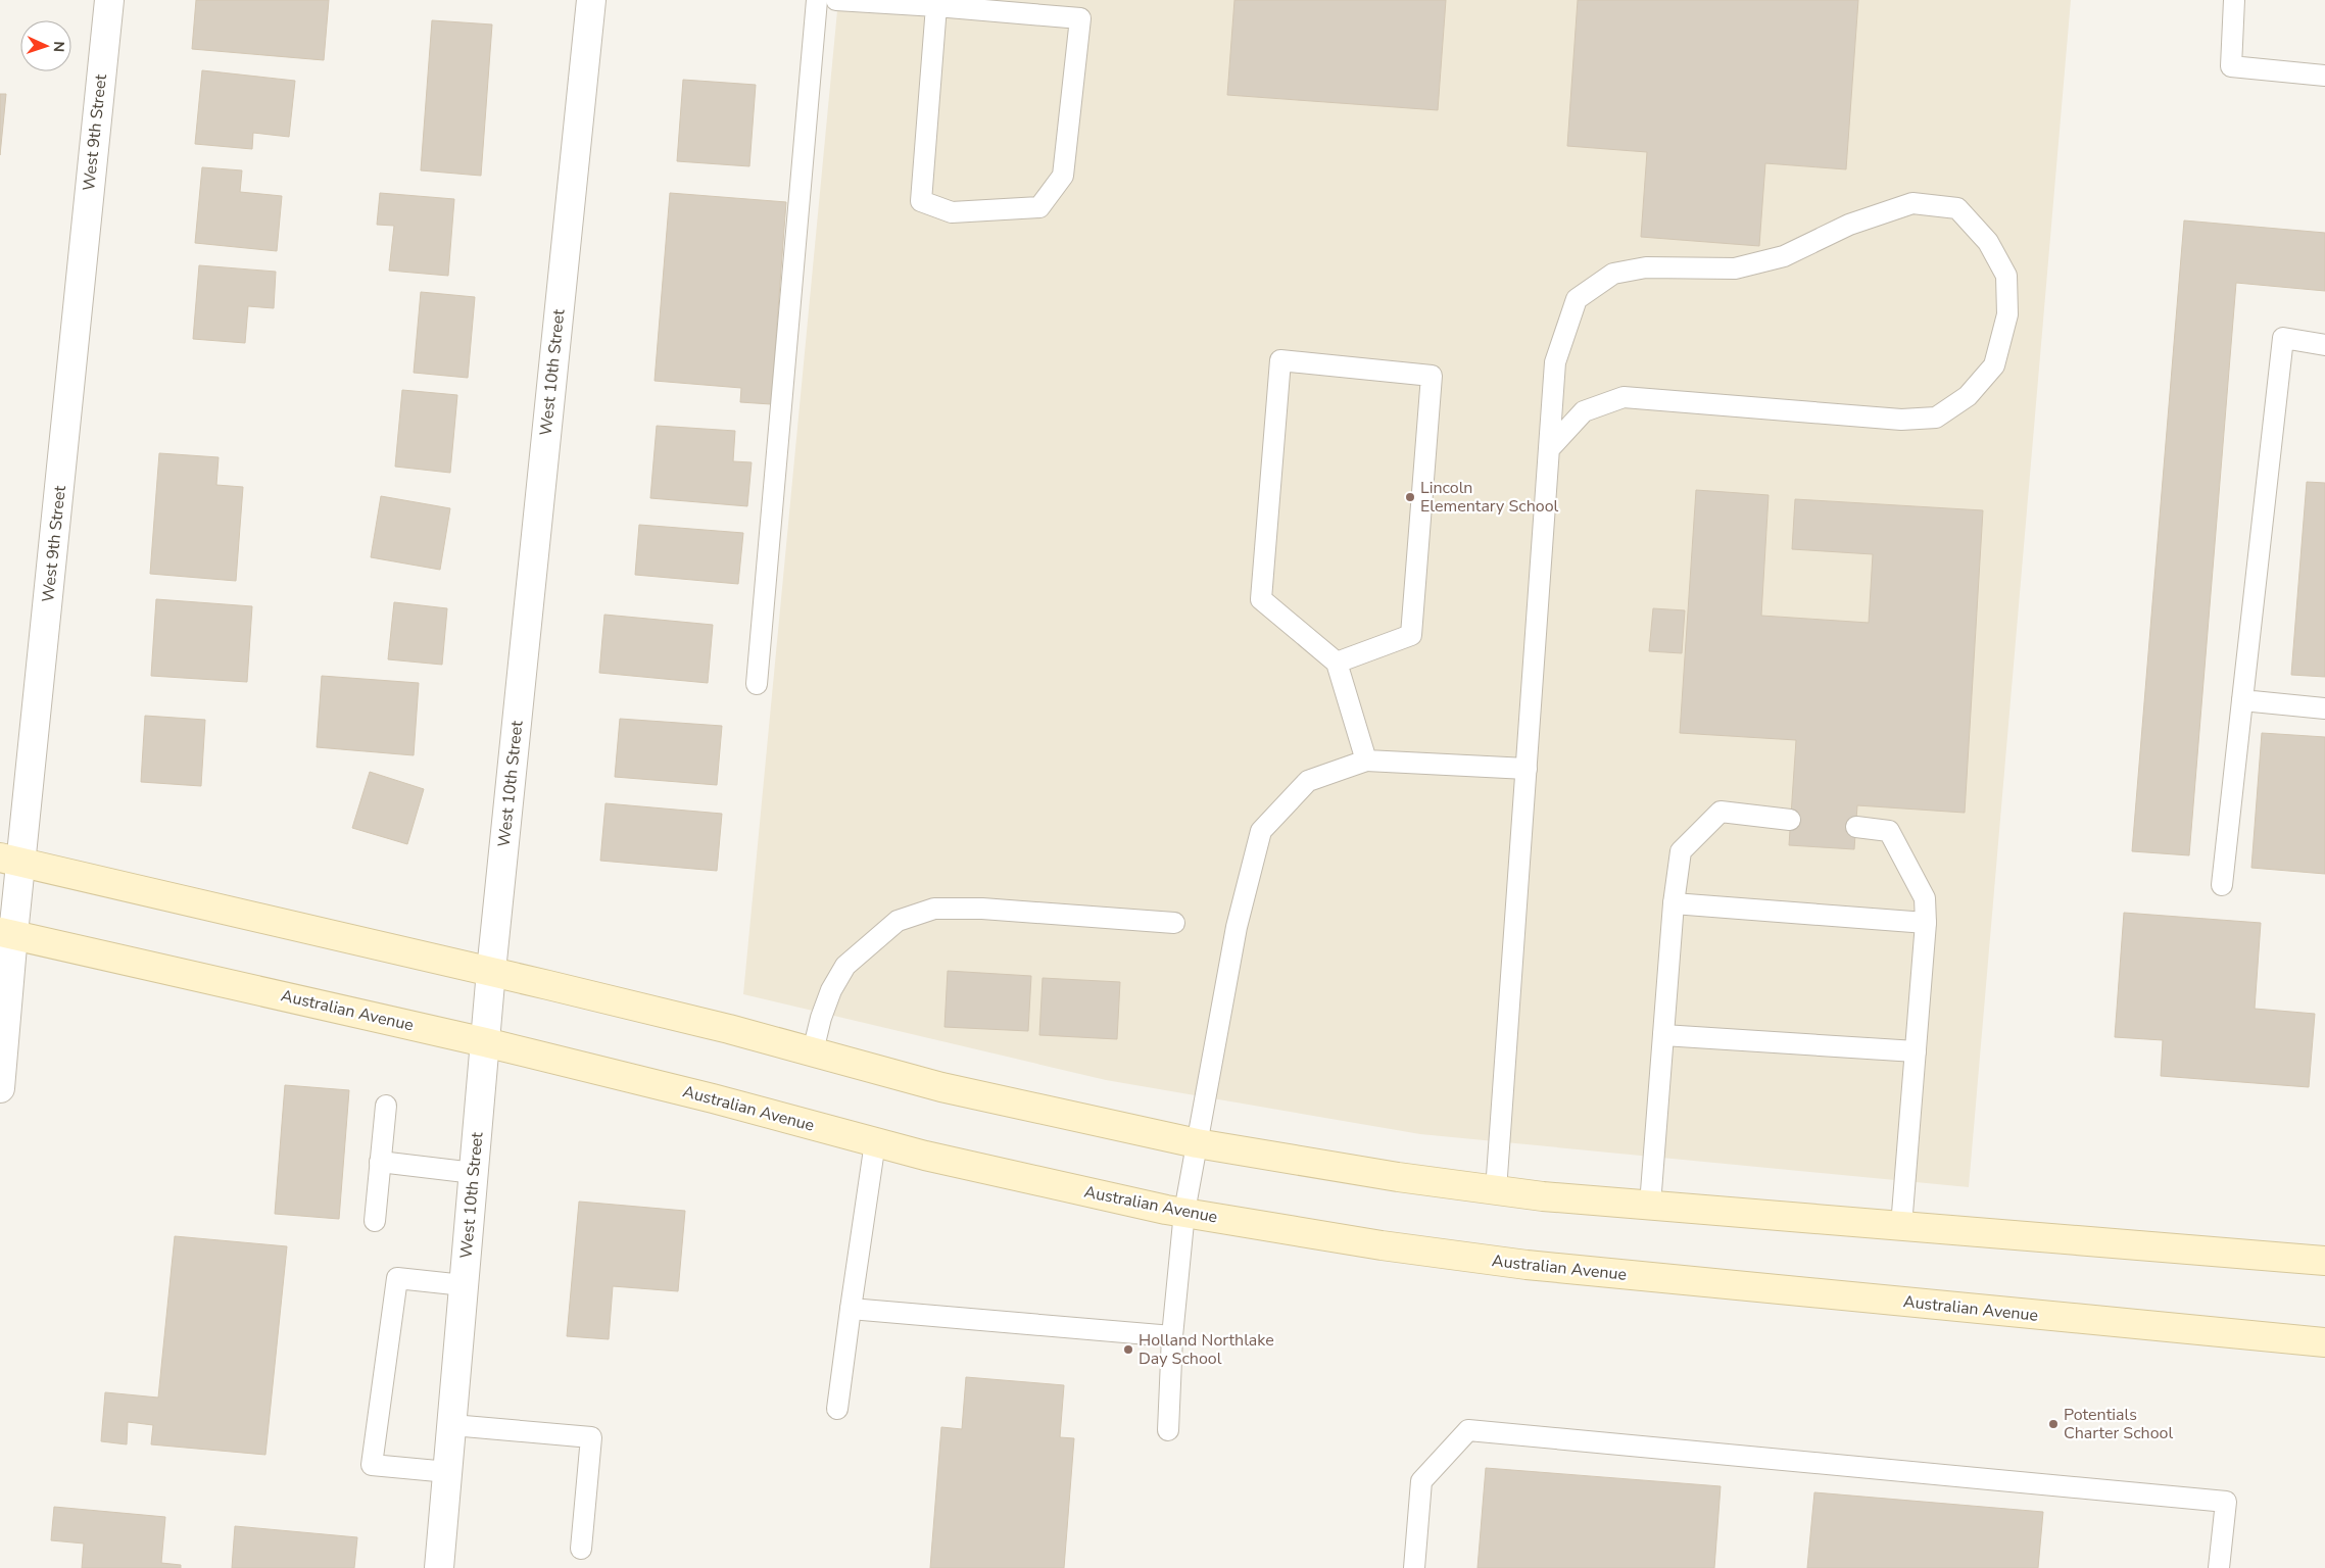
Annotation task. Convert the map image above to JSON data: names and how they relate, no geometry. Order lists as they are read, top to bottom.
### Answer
{
  "streets": {
    "main road": ["Australian Avenue"],
    "street": ["West 9th Street", "West 10th Street"]
  },
  "crossings": [
    ["West 9th Street", "Australian Avenue"],
    ["West 10th Street", "Australian Avenue"]
  ],
  "places": ["Lincoln Elementary School", "Holland Northlake Day School", "Potentials Charter School"],
  "north": "right"
}
